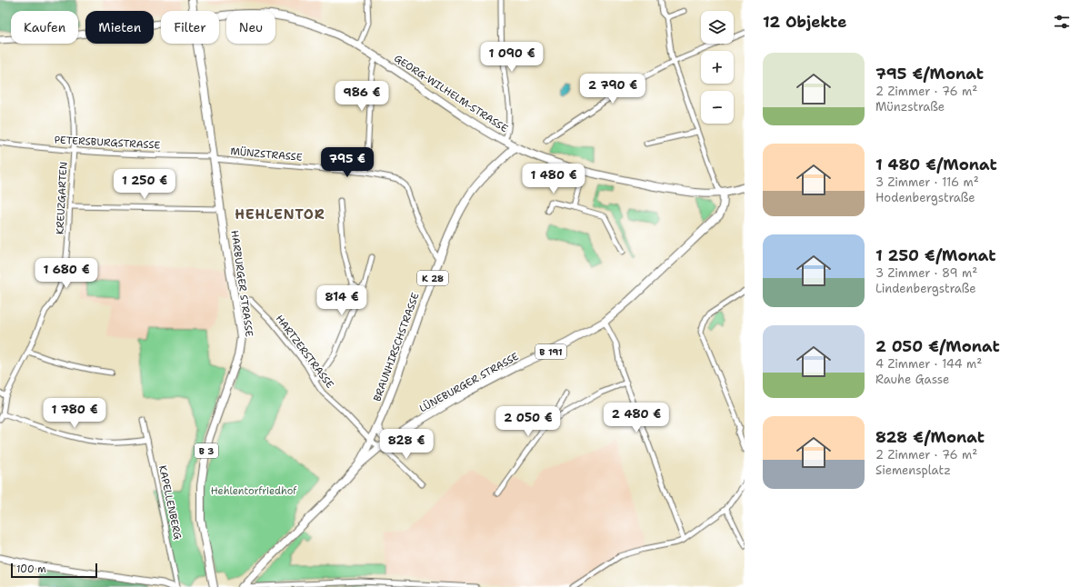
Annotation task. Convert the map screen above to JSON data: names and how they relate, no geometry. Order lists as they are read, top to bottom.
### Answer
{
  "streets": {
    "main road": [
      "GEORG-WILHELM-STRASSE",
      "K 28",
      "HARBURGER STRASSE",
      "BRAUNHIRSCHSTRASSE",
      "B 191",
      "LÜNEBURGER STRASSE",
      "B 3"
    ],
    "street": [
      "PETERSBURGSTRASSE",
      "MÜNZSTRASSE",
      "KREUZGARTEN",
      "HARTZERSTRASSE",
      "KAPELLENBERG"
    ]
  },
  "crossings": [
    ["GEORG-WILHELM-STRASSE", "BRAUNHIRSCHSTRASSE"],
    ["GEORG-WILHELM-STRASSE", "LÜNEBURGER STRASSE"],
    ["PETERSBURGSTRASSE", "MÜNZSTRASSE"],
    ["PETERSBURGSTRASSE", "KREUZGARTEN"],
    ["PETERSBURGSTRASSE", "HARBURGER STRASSE"],
    ["MÜNZSTRASSE", "HARBURGER STRASSE"],
    ["MÜNZSTRASSE", "BRAUNHIRSCHSTRASSE"],
    ["HARBURGER STRASSE", "HARTZERSTRASSE"],
    ["BRAUNHIRSCHSTRASSE", "HARTZERSTRASSE"],
    ["BRAUNHIRSCHSTRASSE", "LÜNEBURGER STRASSE"],
    ["HARTZERSTRASSE", "LÜNEBURGER STRASSE"]
  ],
  "districts": ["HEHLENTOR"],
  "parks": ["Hehlentorfriedhof"],
  "scale_bar": "100 m",
  "page": {
    "heading": "12 Objekte",
    "map_buttons": ["+", "−"],
    "chip": [
      "Kaufen",
      "Mieten",
      "Filter",
      "Neu"
    ],
    "price": [
      "1 090 €",
      "2 790 €",
      "986 €",
      "795 €",
      "1 480 €",
      "1 250 €",
      "1 680 €",
      "814 €",
      "1 780 €",
      "2 480 €",
      "2 050 €",
      "828 €"
    ],
    "list": [
      {
        "name": "795 €/Monat",
        "note": "2 Zimmer · 76 m² · Münzstraße"
      },
      {
        "name": "1 480 €/Monat",
        "note": "3 Zimmer · 116 m² · Hodenbergstraße"
      },
      {
        "name": "1 250 €/Monat",
        "note": "3 Zimmer · 89 m² · Lindenbergstraße"
      },
      {
        "name": "2 050 €/Monat",
        "note": "4 Zimmer · 144 m² · Rauhe Gasse"
      },
      {
        "name": "828 €/Monat",
        "note": "2 Zimmer · 76 m² · Siemensplatz"
      }
    ],
    "scale": "100 m"
  }
}
